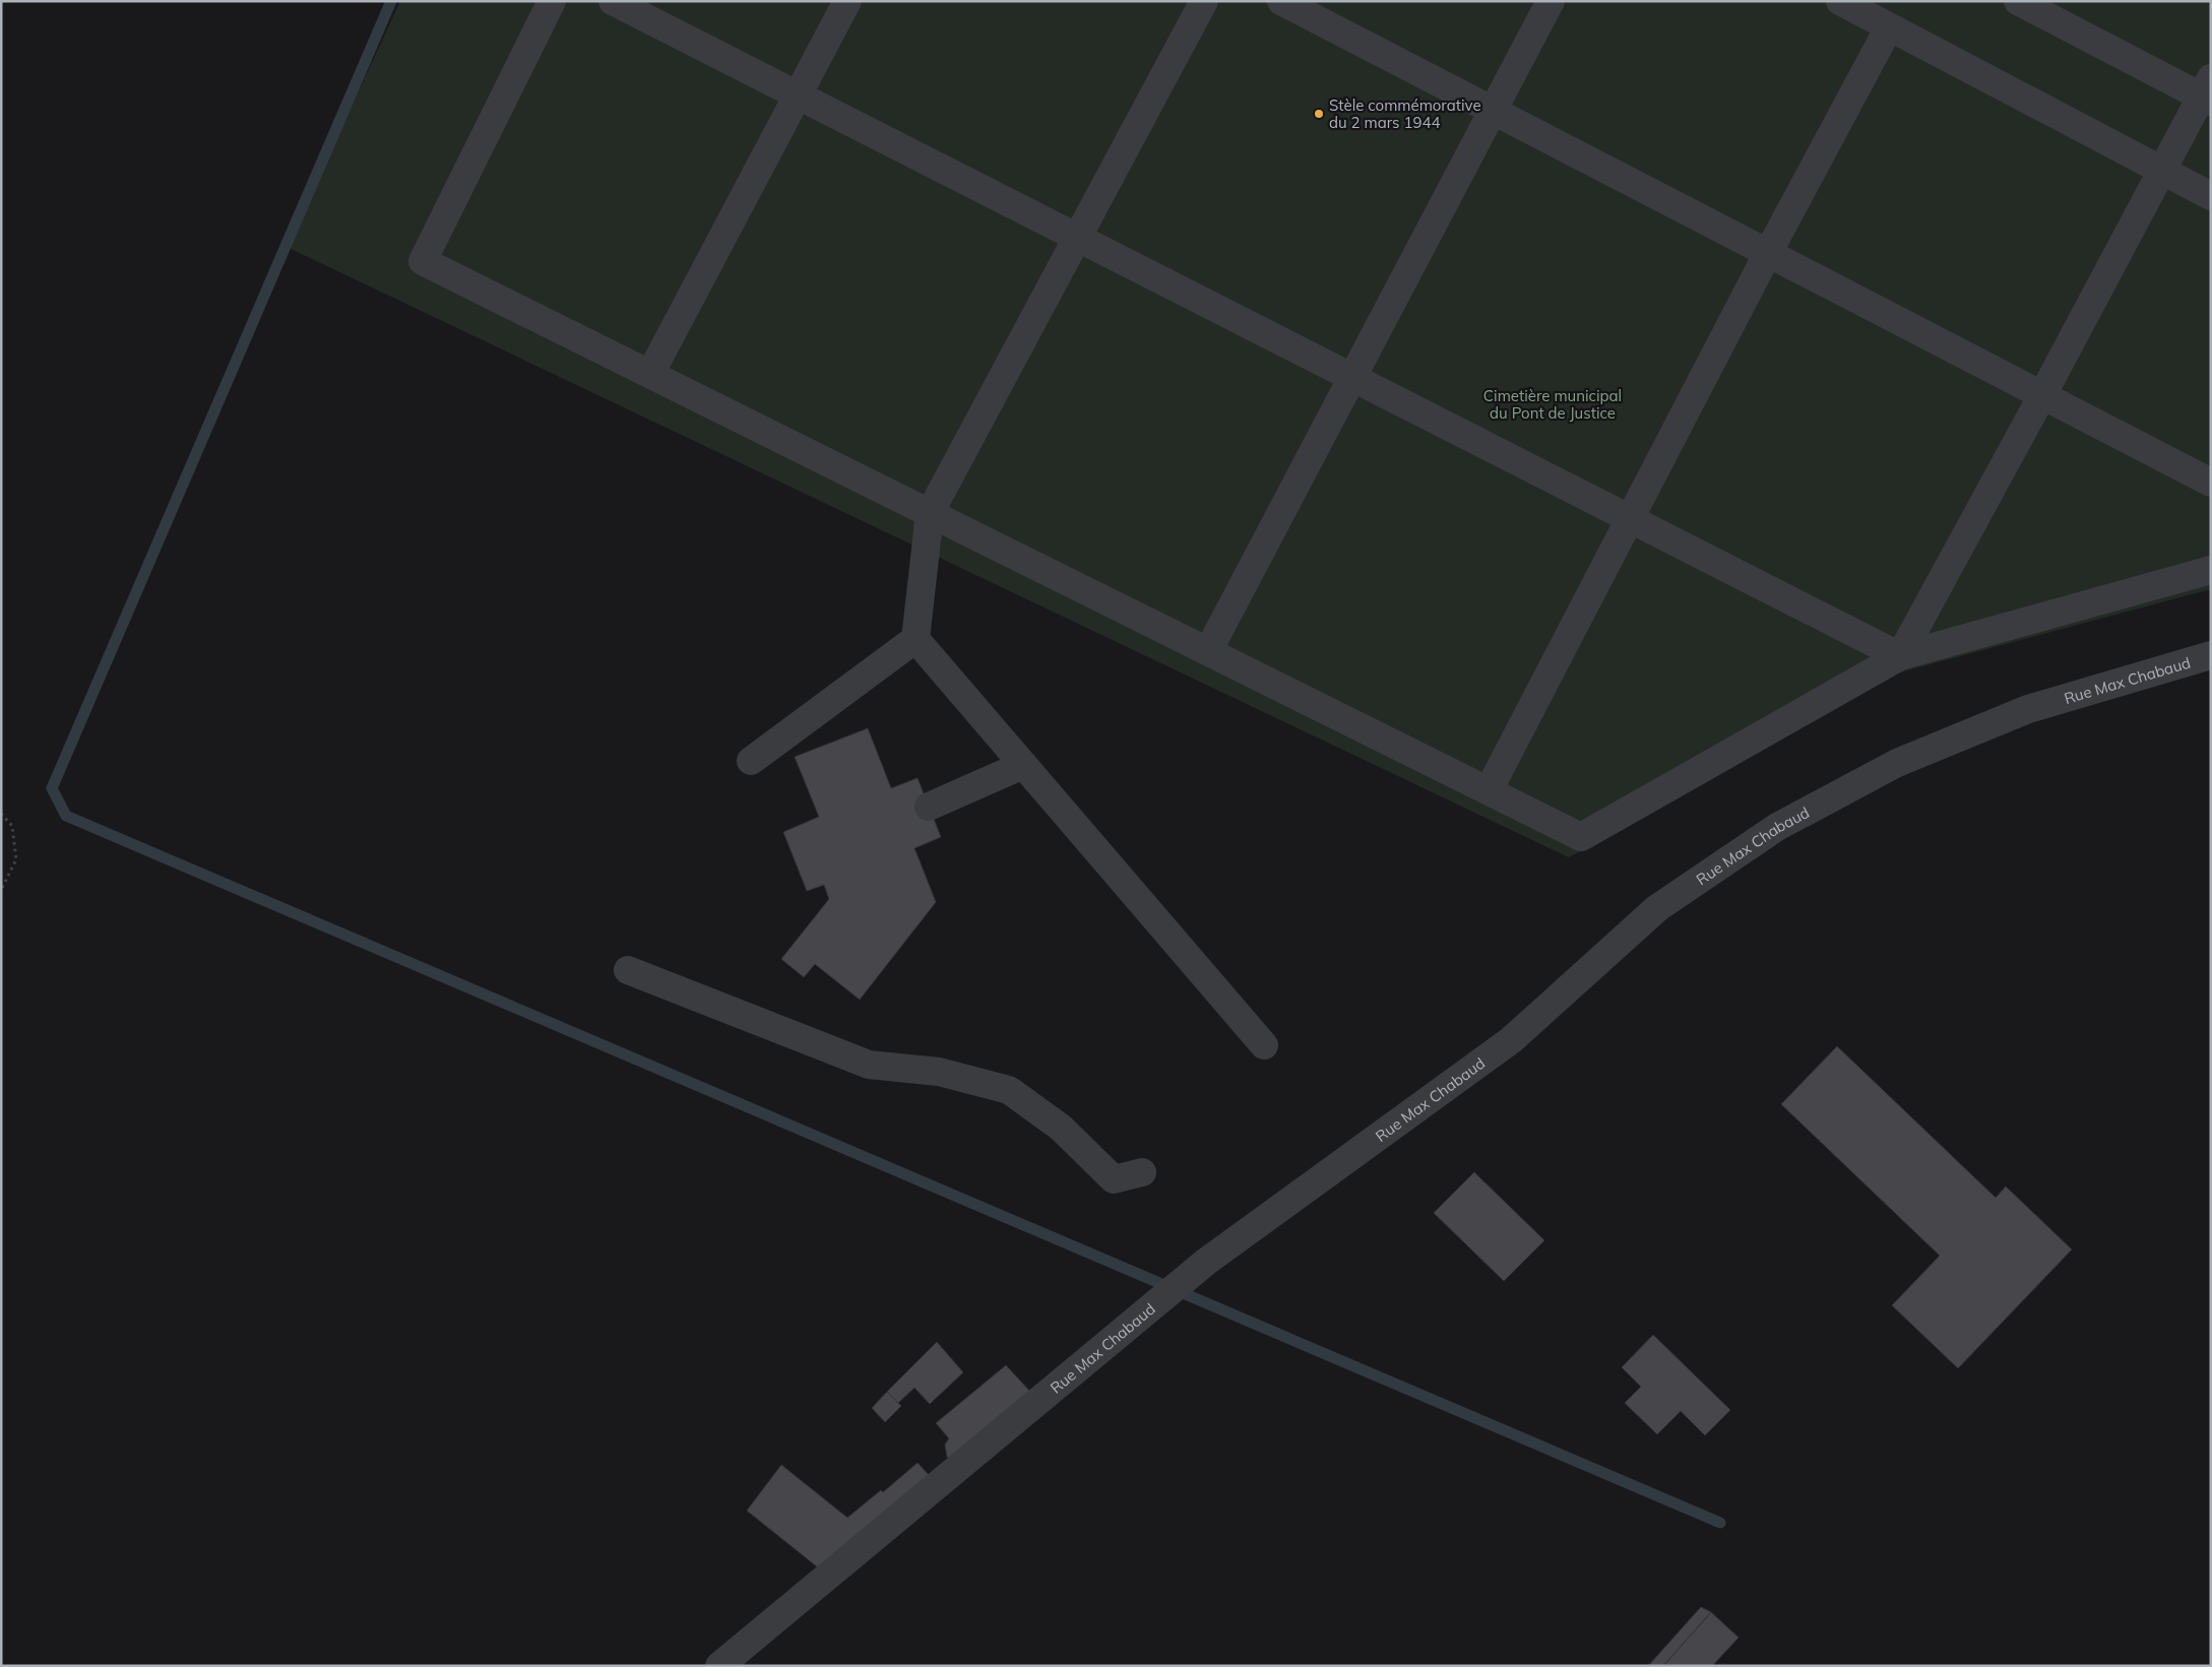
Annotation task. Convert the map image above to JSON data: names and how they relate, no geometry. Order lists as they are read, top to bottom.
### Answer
{
  "streets": {
    "street": ["Rue Max Chabaud"]
  },
  "parks": ["Cimetière municipal du Pont de Justice"],
  "places": ["Stèle commémorative du 2 mars 1944"]
}
